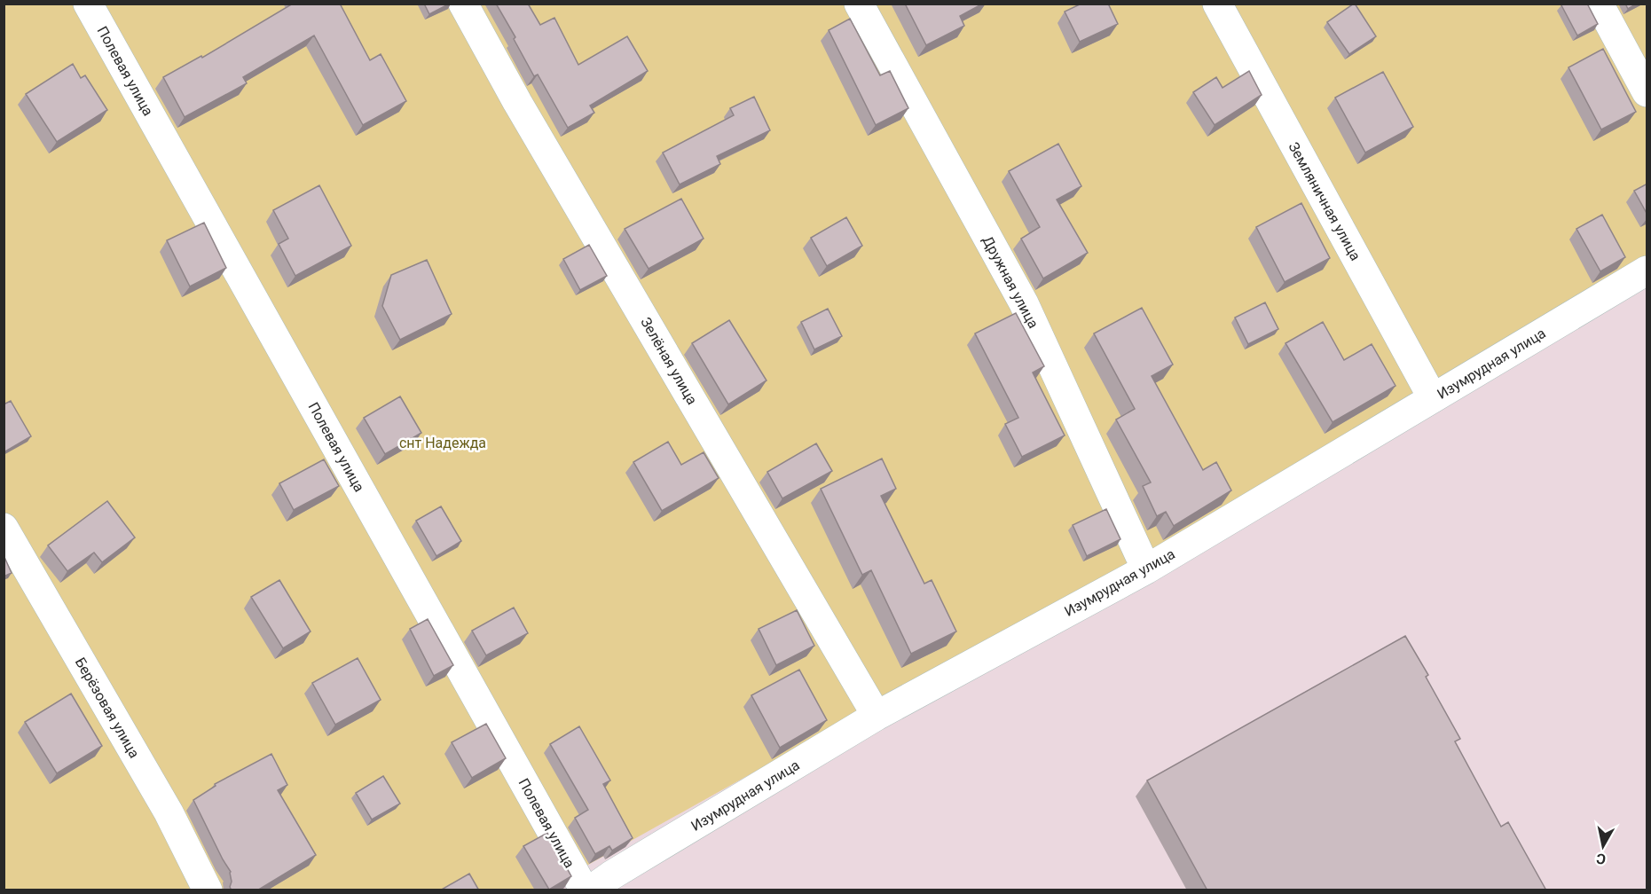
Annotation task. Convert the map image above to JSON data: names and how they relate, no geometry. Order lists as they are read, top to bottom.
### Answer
{
  "streets": {
    "street": [
      "Полевая улица",
      "Земляничная улица",
      "Дружная улица",
      "Зелёная улица",
      "Изумрудная улица",
      "Берёзовая улица"
    ]
  },
  "crossings": [
    ["Земляничная улица", "Изумрудная улица"],
    ["Дружная улица", "Изумрудная улица"],
    ["Зелёная улица", "Изумрудная улица"]
  ],
  "parks": ["снт Надежда"],
  "north": "bottom"
}
